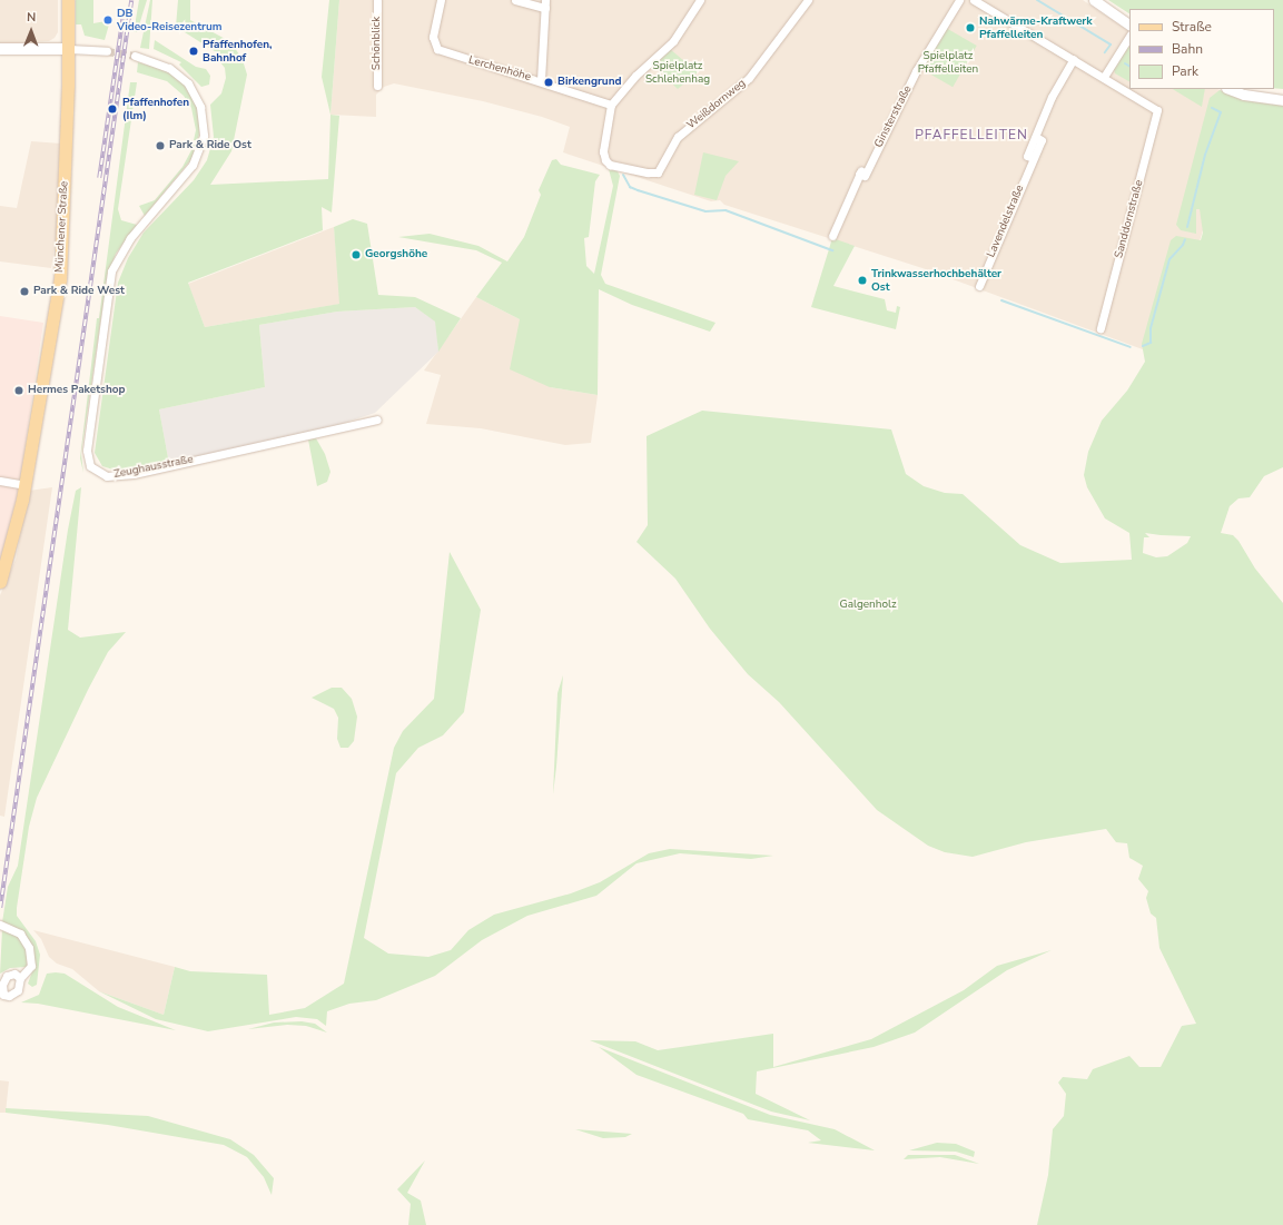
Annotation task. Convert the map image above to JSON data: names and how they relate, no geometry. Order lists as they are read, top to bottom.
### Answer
{
  "streets": {
    "main road": ["Münchener Straße"],
    "street": [
      "Schönblick",
      "Lerchenhöhe",
      "Weißdornweg",
      "Ginsterstraße",
      "Sanddornstraße",
      "Lavendelstraße",
      "Zeughausstraße"
    ]
  },
  "crossings": [
    ["Lerchenhöhe", "Weißdornweg"]
  ],
  "districts": ["PFAFFELLEITEN"],
  "parks": ["Spielplatz Pfaffelleiten", "Spielplatz Schlehenhag", "Galgenholz"],
  "places": [
    "DB Video-Reisezentrum",
    "Nahwärme-Kraftwerk Pfaffelleiten",
    "Pfaffenhofen, Bahnhof",
    "Birkengrund",
    "Pfaffenhofen (Ilm)",
    "Park & Ride Ost",
    "Georgshöhe",
    "Trinkwasserhochbehälter Ost",
    "Park & Ride West",
    "Hermes Paketshop"
  ],
  "legend": ["Straße", "Bahn", "Park"],
  "north": "top"
}
